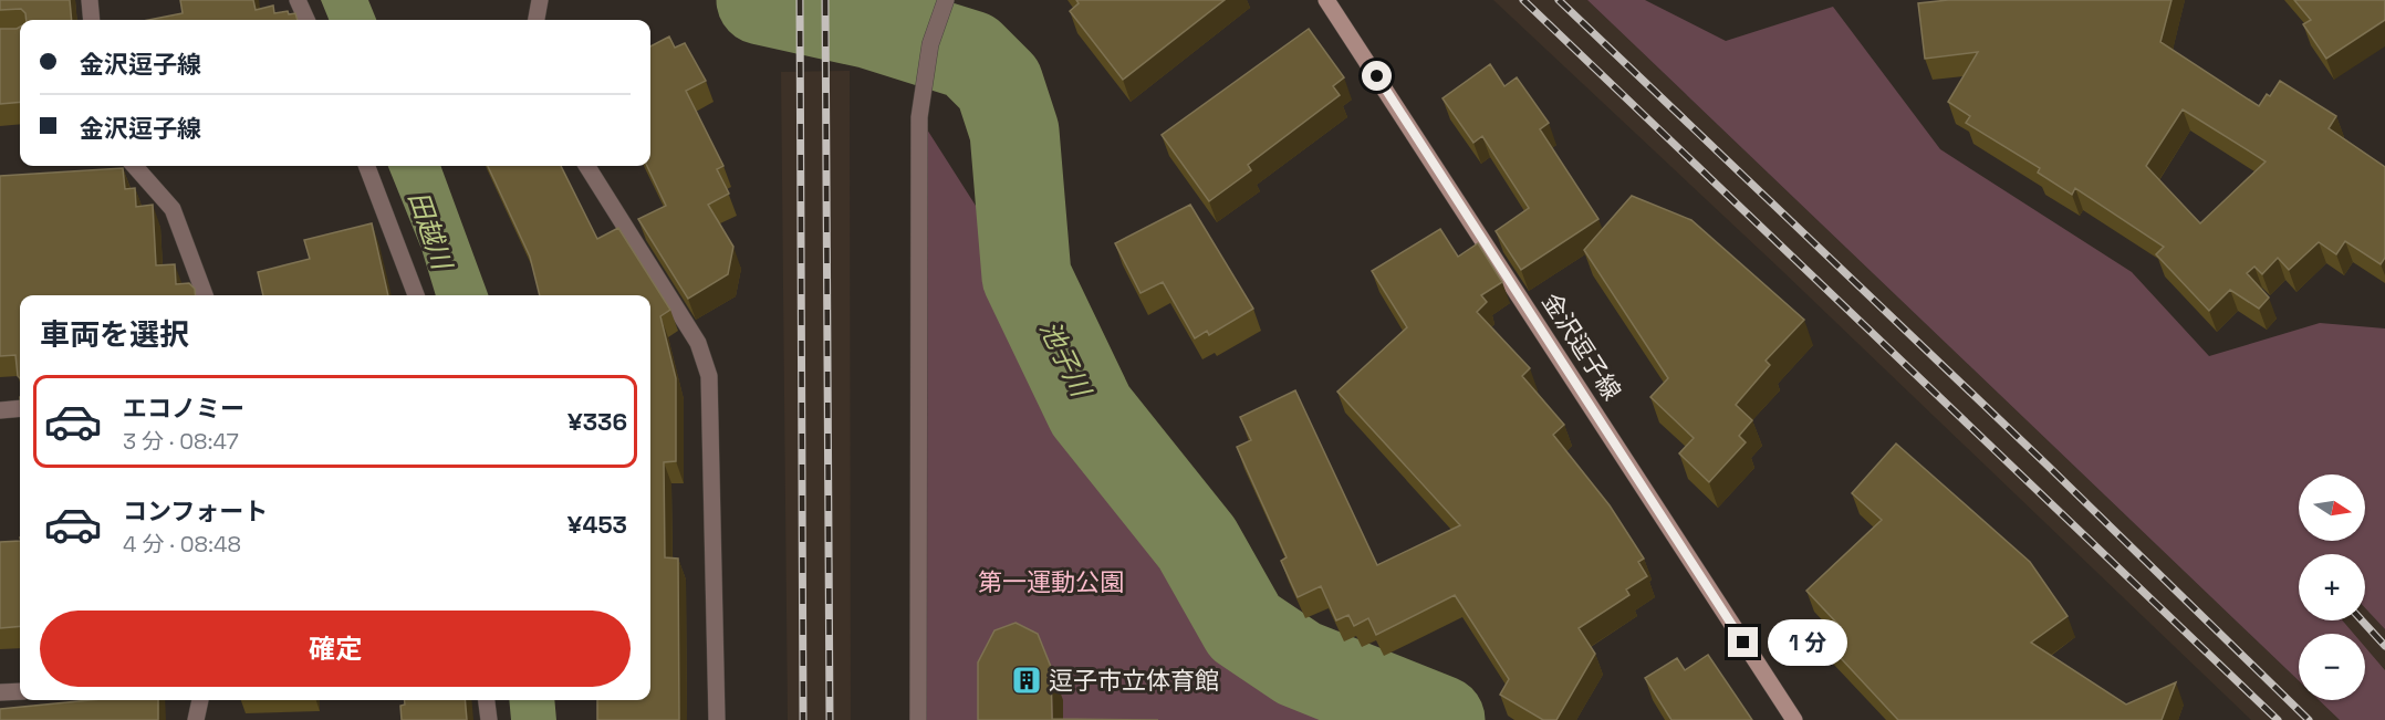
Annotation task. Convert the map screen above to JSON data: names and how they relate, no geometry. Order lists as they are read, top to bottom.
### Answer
{
  "streets": {
    "main road": ["金沢逗子線"]
  },
  "water": ["田越川", "池子川"],
  "parks": ["第一運動公園"],
  "places": {
    "building": ["逗子市立体育館"]
  },
  "north": "right",
  "page": {
    "banner": ["金沢逗子線", "金沢逗子線"],
    "heading": "車両を選択",
    "list": [
      {
        "name": "エコノミー",
        "note": "3 分 · 08:47",
        "value": "¥336"
      },
      {
        "name": "コンフォート",
        "note": "4 分 · 08:48",
        "value": "¥453"
      }
    ],
    "map_buttons": ["+", "−"],
    "buttons": "確定",
    "bubble": "1 分"
  }
}
